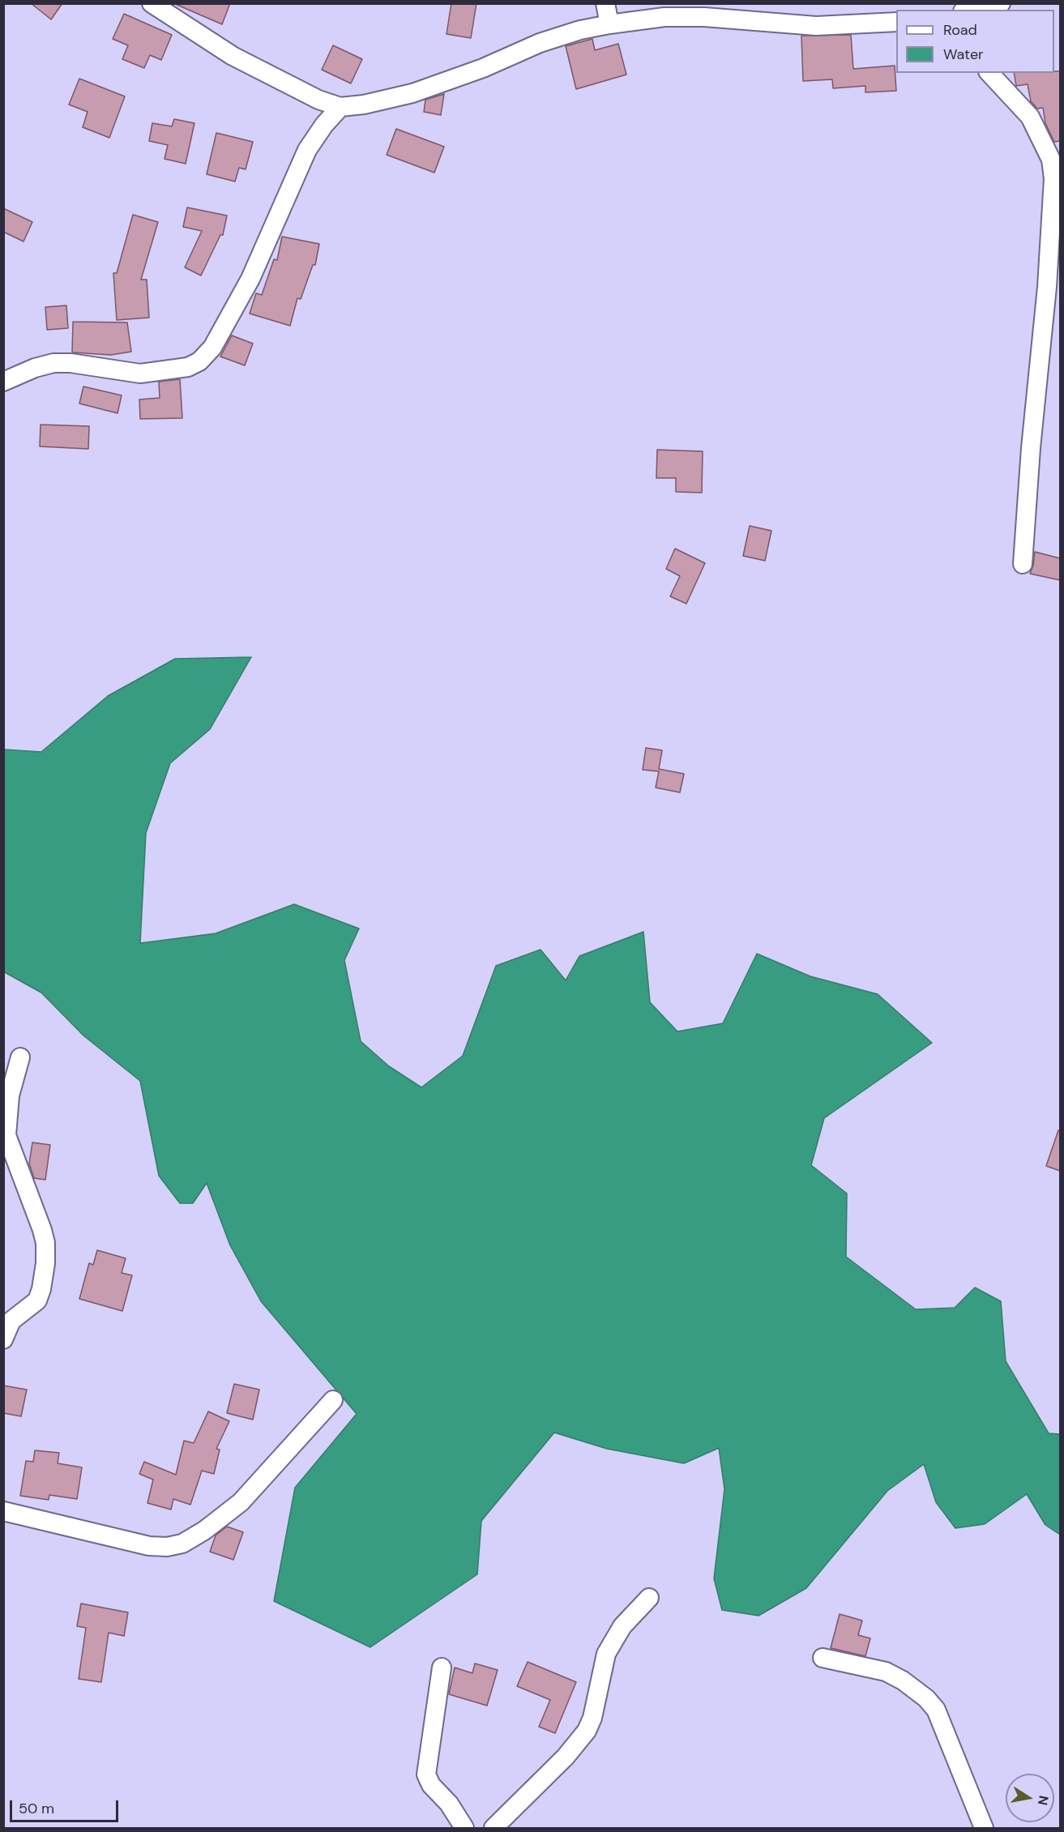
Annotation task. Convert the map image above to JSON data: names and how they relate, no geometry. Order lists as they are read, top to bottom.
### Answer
{
  "legend": ["Road", "Water"],
  "scale_bar": "50 m",
  "north": "right"
}
